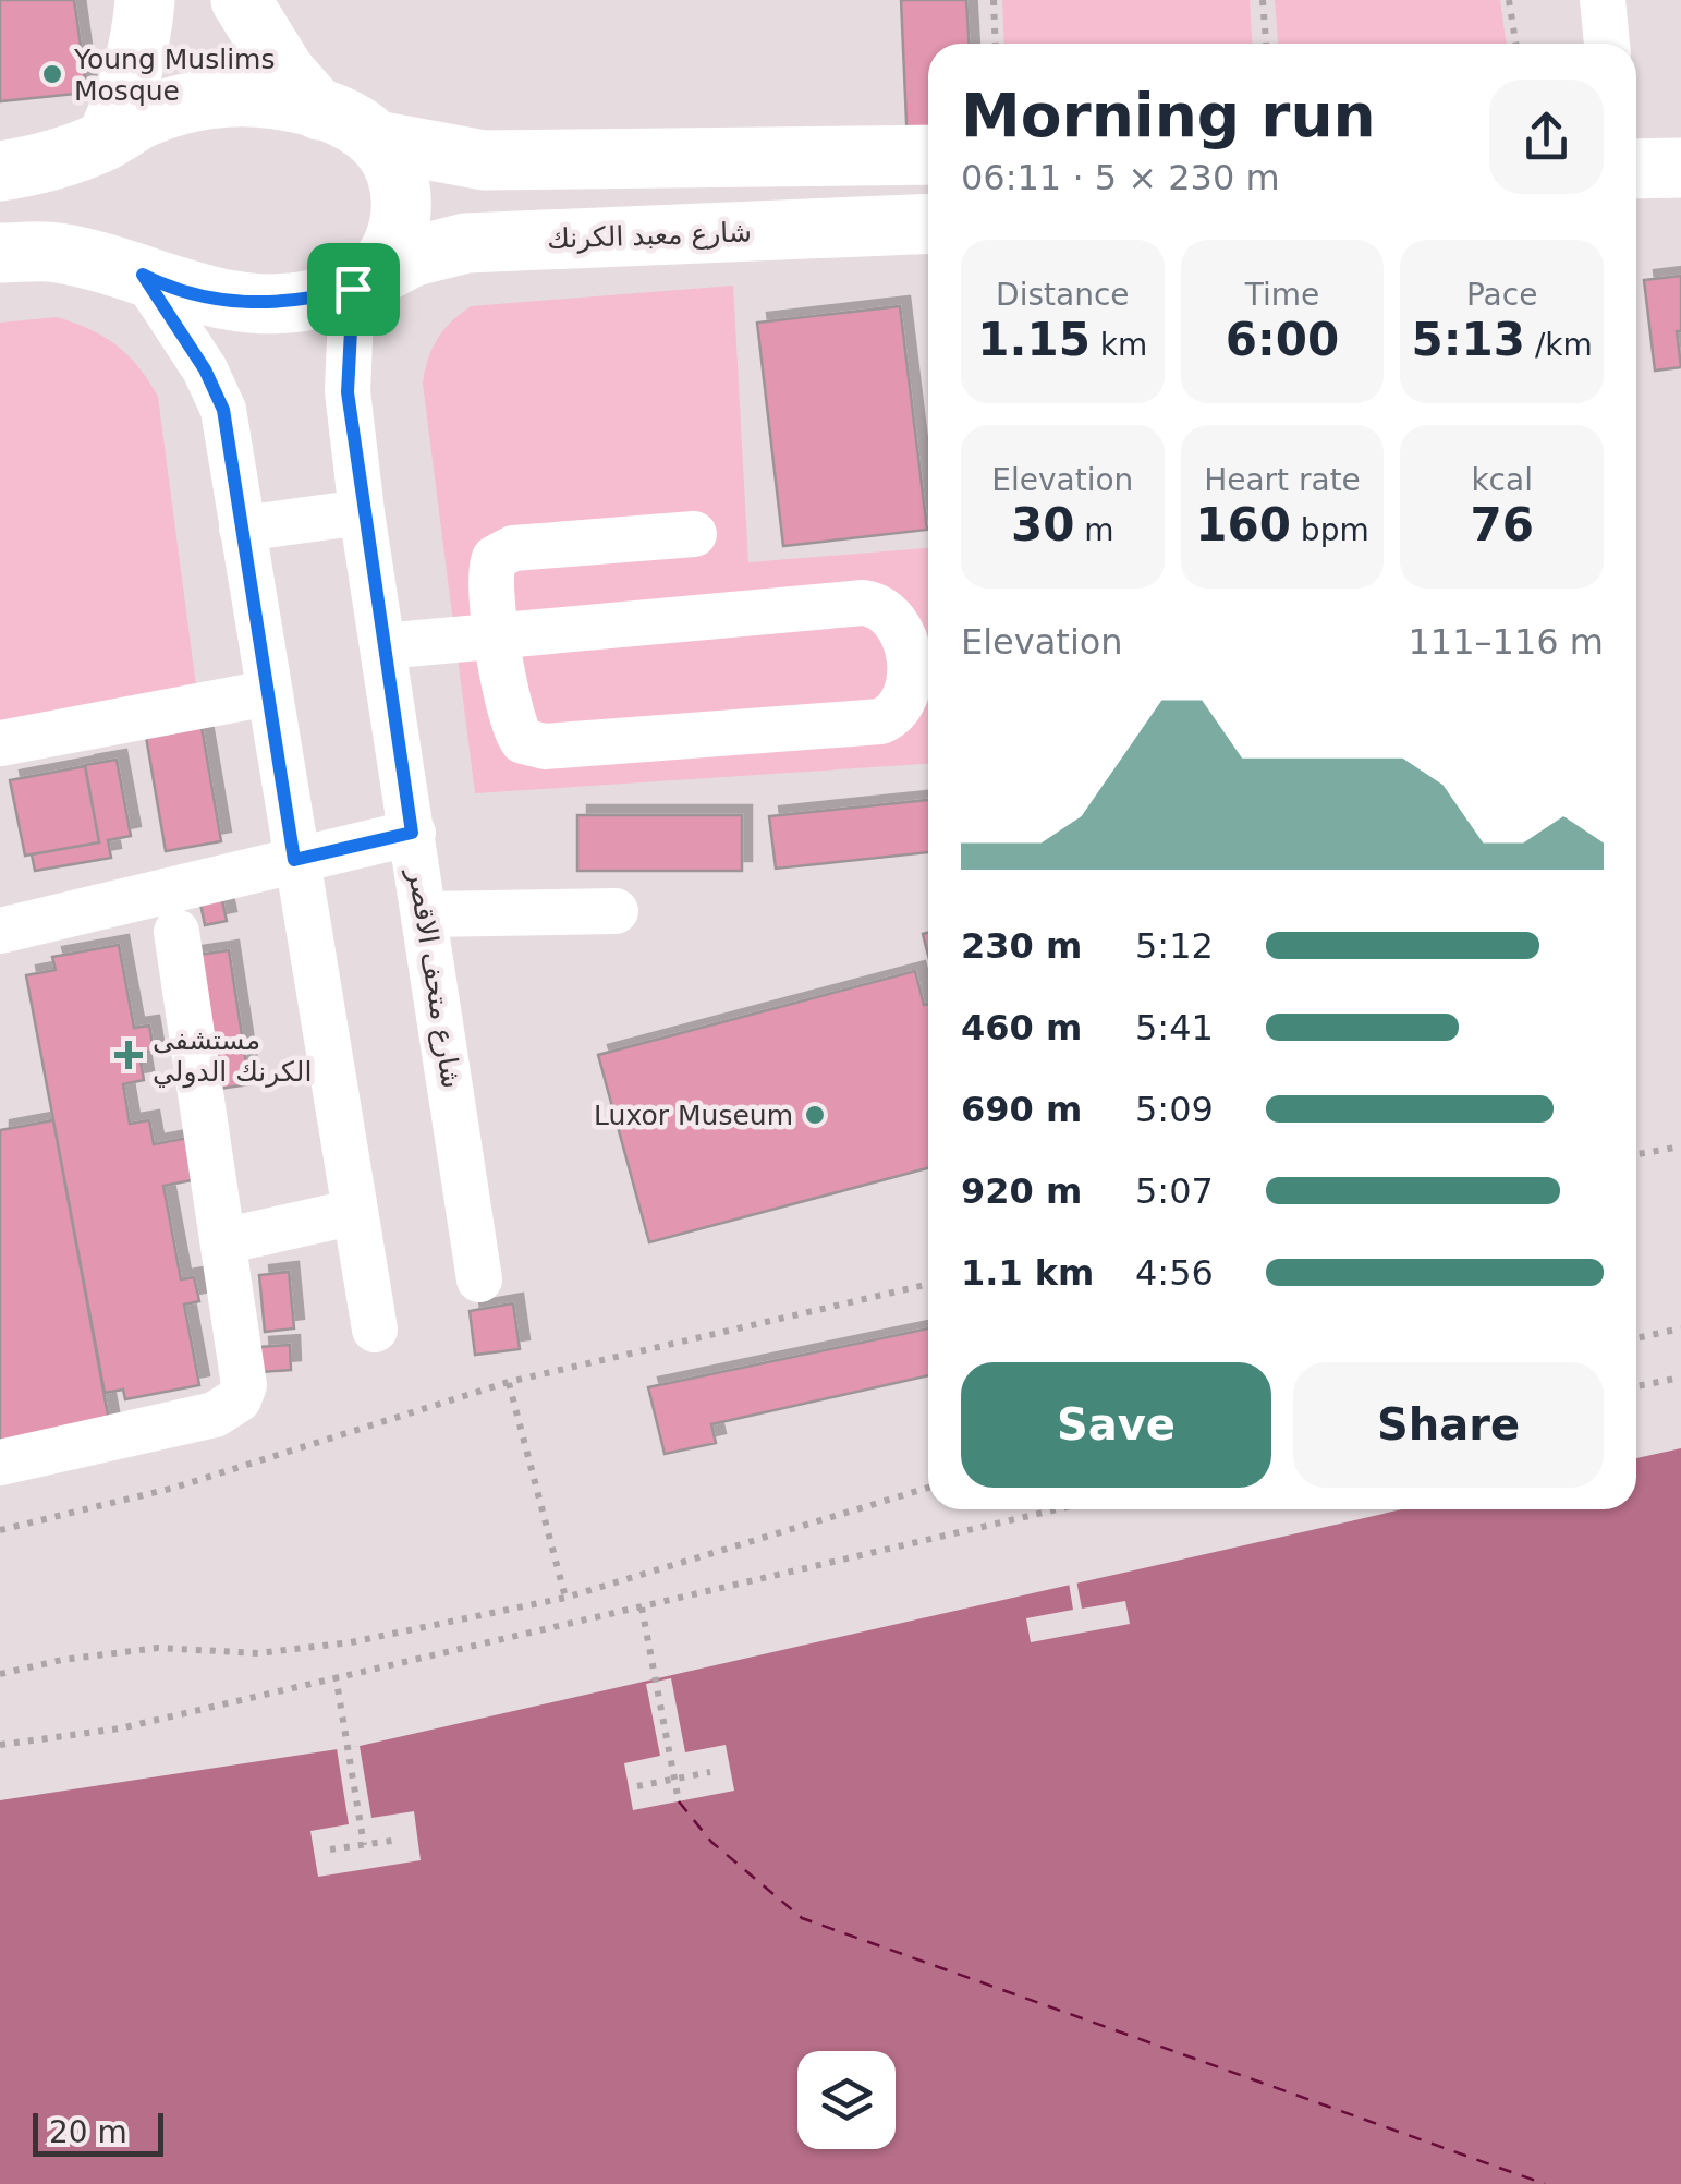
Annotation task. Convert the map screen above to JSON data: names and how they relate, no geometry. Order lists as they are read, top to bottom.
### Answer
{
  "streets": {
    "main road": ["شارع معبد الكرنك"],
    "street": ["شارع متحف الاقصر"]
  },
  "crossings": [
    ["شارع معبد الكرنك", "شارع متحف الاقصر"]
  ],
  "places": {
    "other": ["Young Muslims Mosque", "Luxor Museum"],
    "health": ["مستشفى الكرنك الدولي"]
  },
  "scale_bar": "20 m",
  "page": {
    "heading": ["Morning run", "06:11 · 5 × 230 m"],
    "stats": [
      ["Distance", "1.15 km"],
      ["Time", "6:00"],
      ["Pace", "5:13 /km"],
      ["Elevation", "30 m"],
      ["Heart rate", "160 bpm"],
      ["kcal", "76"]
    ],
    "chart": ["Elevation", "111–116 m"],
    "list": [
      {
        "name": "230 m",
        "note": "5:12"
      },
      {
        "name": "460 m",
        "note": "5:41"
      },
      {
        "name": "690 m",
        "note": "5:09"
      },
      {
        "name": "920 m",
        "note": "5:07"
      },
      {
        "name": "1.1 km",
        "note": "4:56"
      }
    ],
    "buttons": ["Save", "Share"],
    "scale": "20 m"
  }
}
